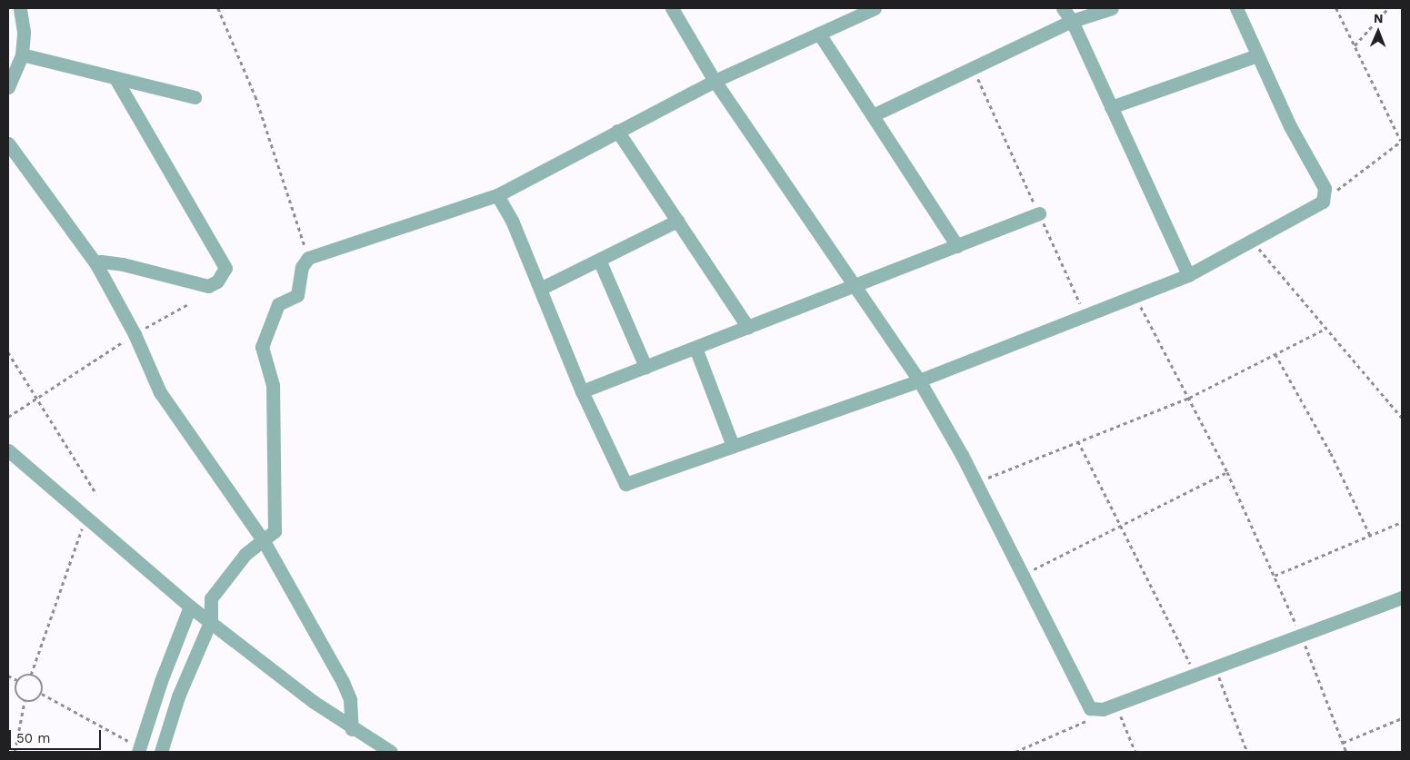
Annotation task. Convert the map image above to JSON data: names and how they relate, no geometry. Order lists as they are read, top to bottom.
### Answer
{
  "scale_bar": "50 m",
  "north": "top"
}
